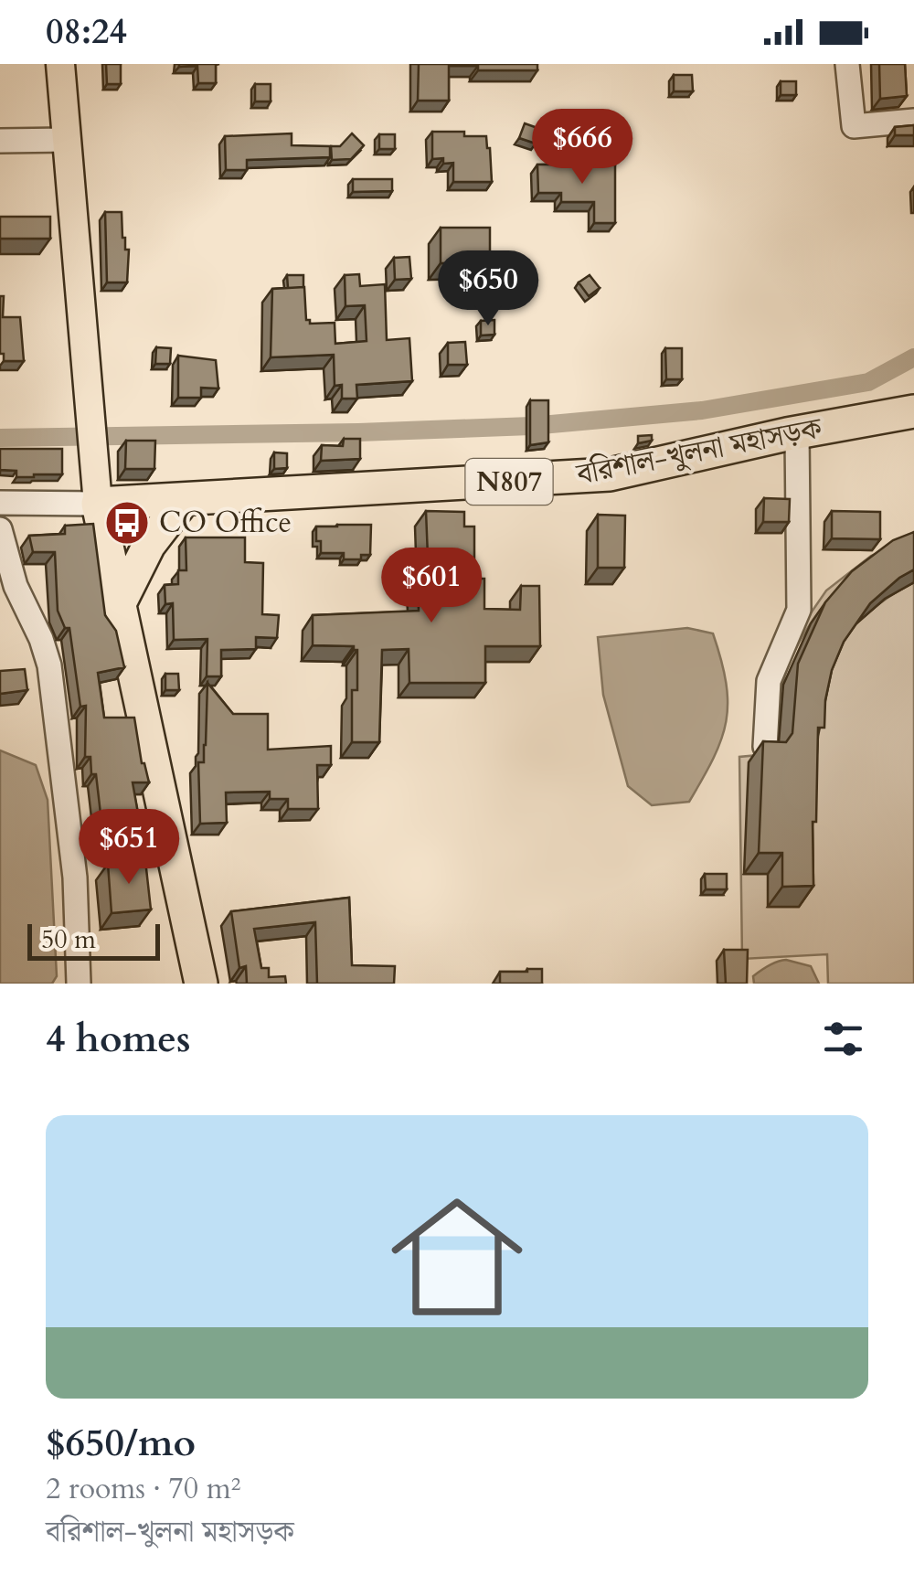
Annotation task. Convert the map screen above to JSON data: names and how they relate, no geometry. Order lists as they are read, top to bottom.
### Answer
{
  "streets": {
    "highway": ["বরিশাল-খুলনা মহাসড়ক", "N807"]
  },
  "places": {
    "bus stop": ["CO Office"]
  },
  "scale_bar": "50 m",
  "page": {
    "status": "08:24",
    "price": [
      "$666",
      "$650",
      "$601",
      "$651"
    ],
    "scale": "50 m",
    "heading": "4 homes",
    "list": [
      {
        "name": "$650/mo",
        "note": "2 rooms · 70 m² · বরিশাল-খুলনা মহাসড়ক"
      }
    ]
  }
}
